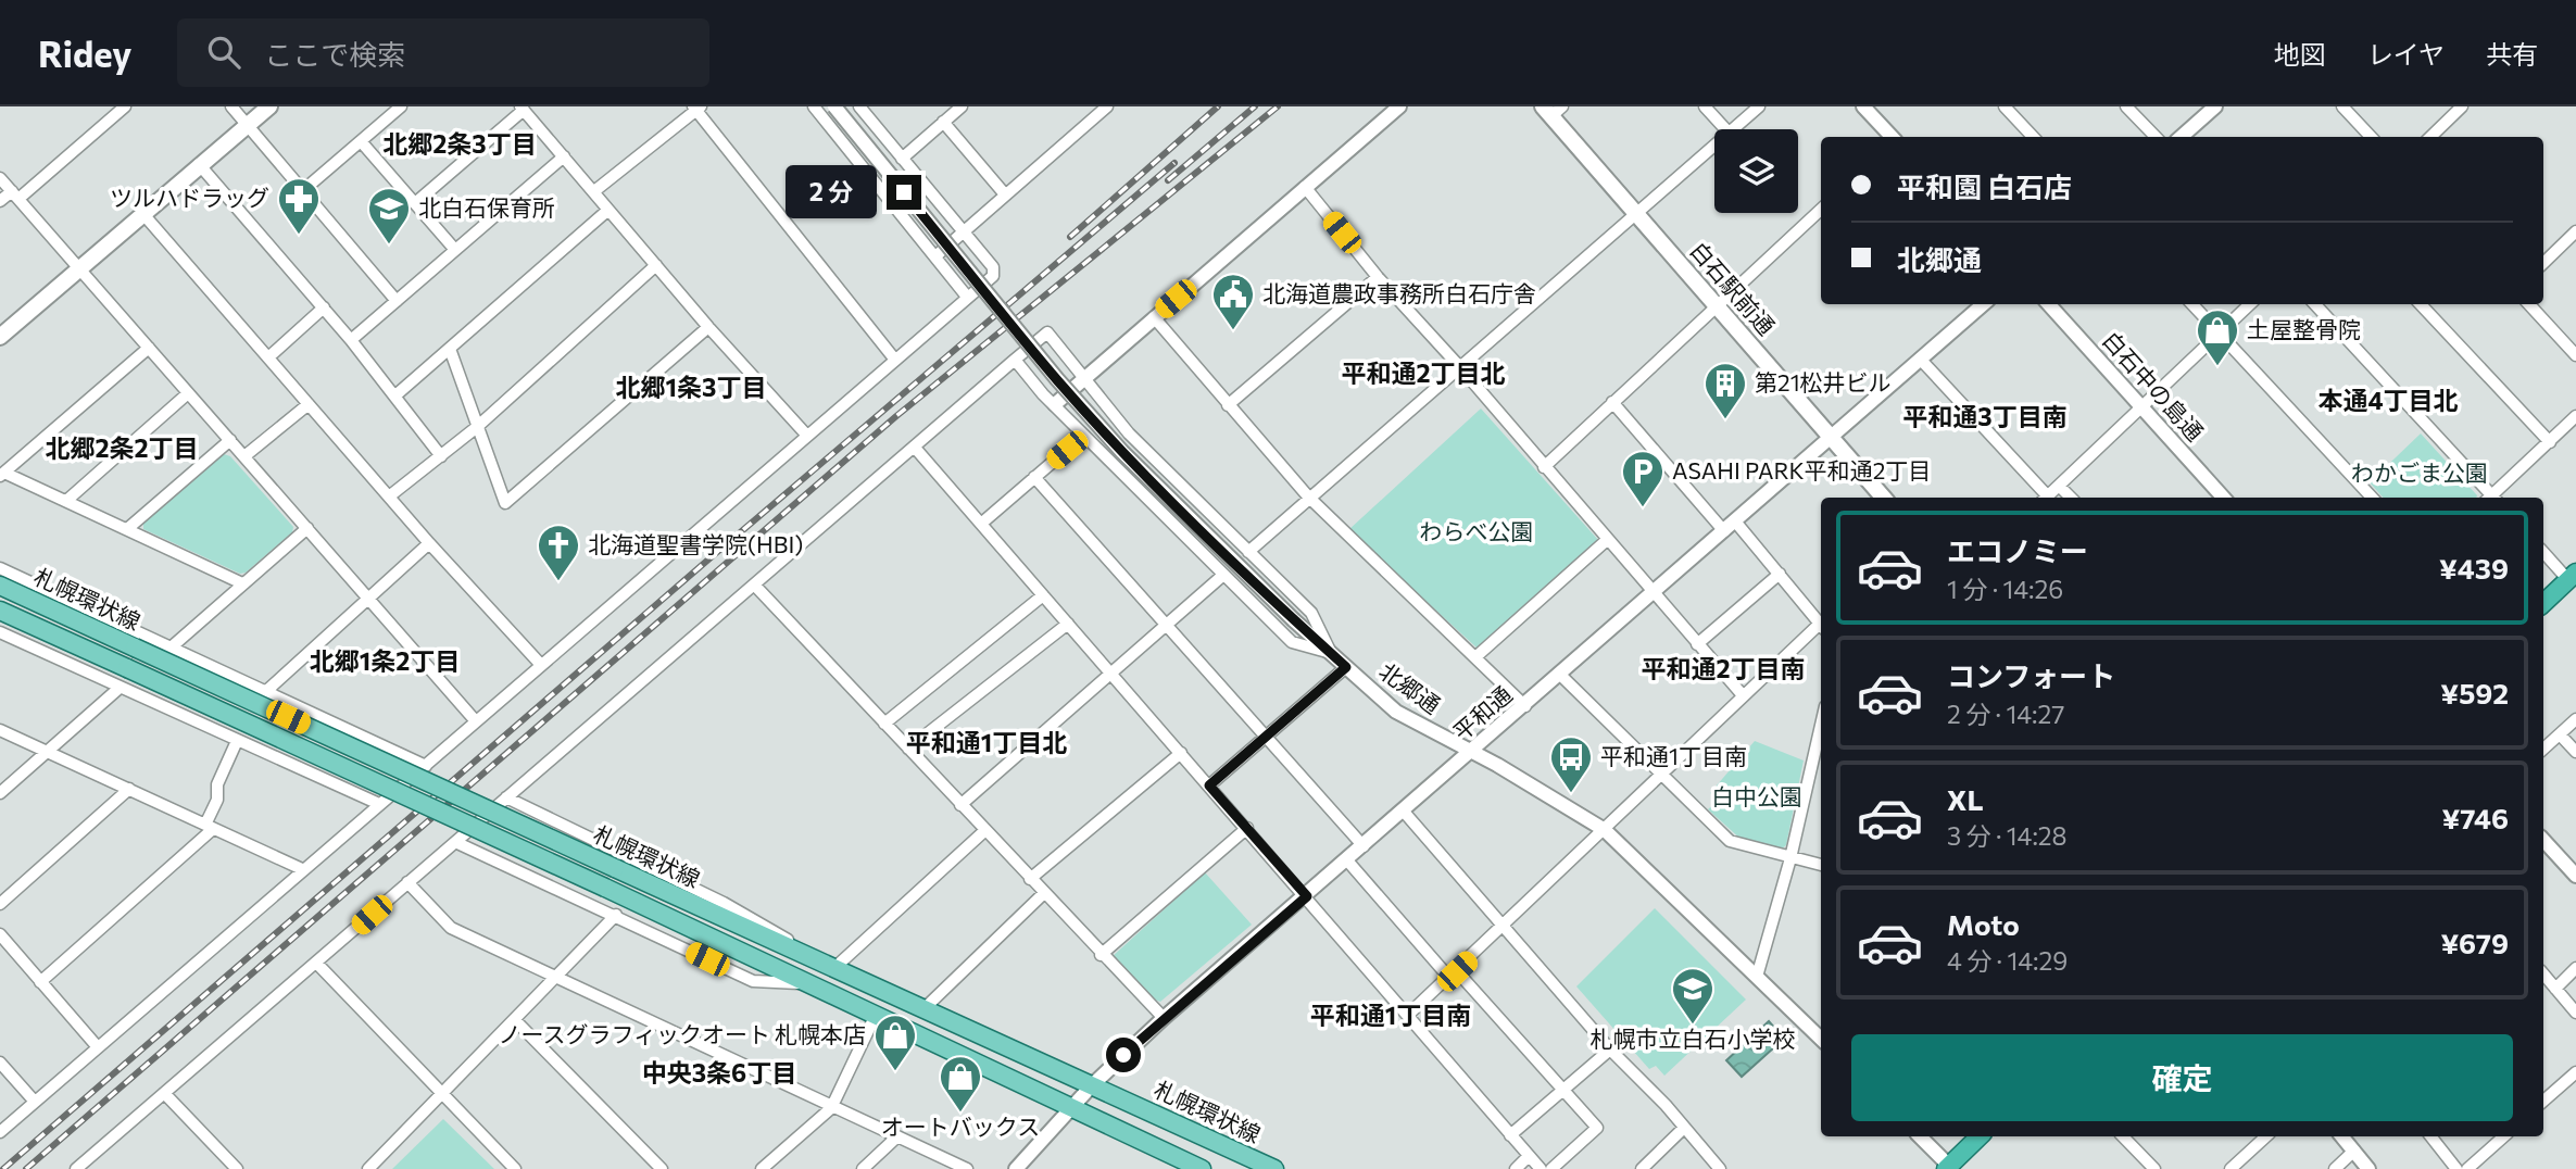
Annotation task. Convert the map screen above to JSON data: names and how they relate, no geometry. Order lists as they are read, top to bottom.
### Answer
{
  "streets": {
    "main road": ["白石駅前通", "札幌環状線"],
    "street": ["白石中の島通", "北郷通", "平和通"]
  },
  "crossings": [
    ["白石駅前通", "平和通"],
    ["札幌環状線", "平和通"],
    ["北郷通", "平和通"]
  ],
  "districts": [
    "北郷2条3丁目",
    "平和通2丁目北",
    "北郷1条3丁目",
    "本通4丁目北",
    "平和通3丁目南",
    "北郷2条2丁目",
    "北郷1条2丁目",
    "平和通2丁目南",
    "平和通1丁目北",
    "平和通1丁目南",
    "中央3条6丁目"
  ],
  "parks": ["わかごま公園", "わらべ公園", "白中公園"],
  "places": {
    "pharmacy": ["ツルハドラッグ"],
    "school or university": ["北白石保育所", "札幌市立白石小学校"],
    "public building": ["北海道農政事務所白石庁舎"],
    "shop": ["土屋整骨院", "ノースグラフィックオート 札幌本店", "オートバックス"],
    "building": ["第21松井ビル"],
    "parking": ["ASAHI PARK平和通2丁目"],
    "church": ["北海道聖書学院(HBI)"],
    "bus stop": ["平和通1丁目南"]
  },
  "page": {
    "header": "Ridey",
    "search": "ここで検索",
    "nav": ["地図", "レイヤ", "共有"],
    "banner": ["平和園 白石店", "北郷通"],
    "bubble": "2 分",
    "list": [
      {
        "name": "エコノミー",
        "note": "1 分 · 14:26",
        "value": "¥439"
      },
      {
        "name": "コンフォート",
        "note": "2 分 · 14:27",
        "value": "¥592"
      },
      {
        "name": "XL",
        "note": "3 分 · 14:28",
        "value": "¥746"
      },
      {
        "name": "Moto",
        "note": "4 分 · 14:29",
        "value": "¥679"
      }
    ],
    "buttons": "確定"
  }
}
